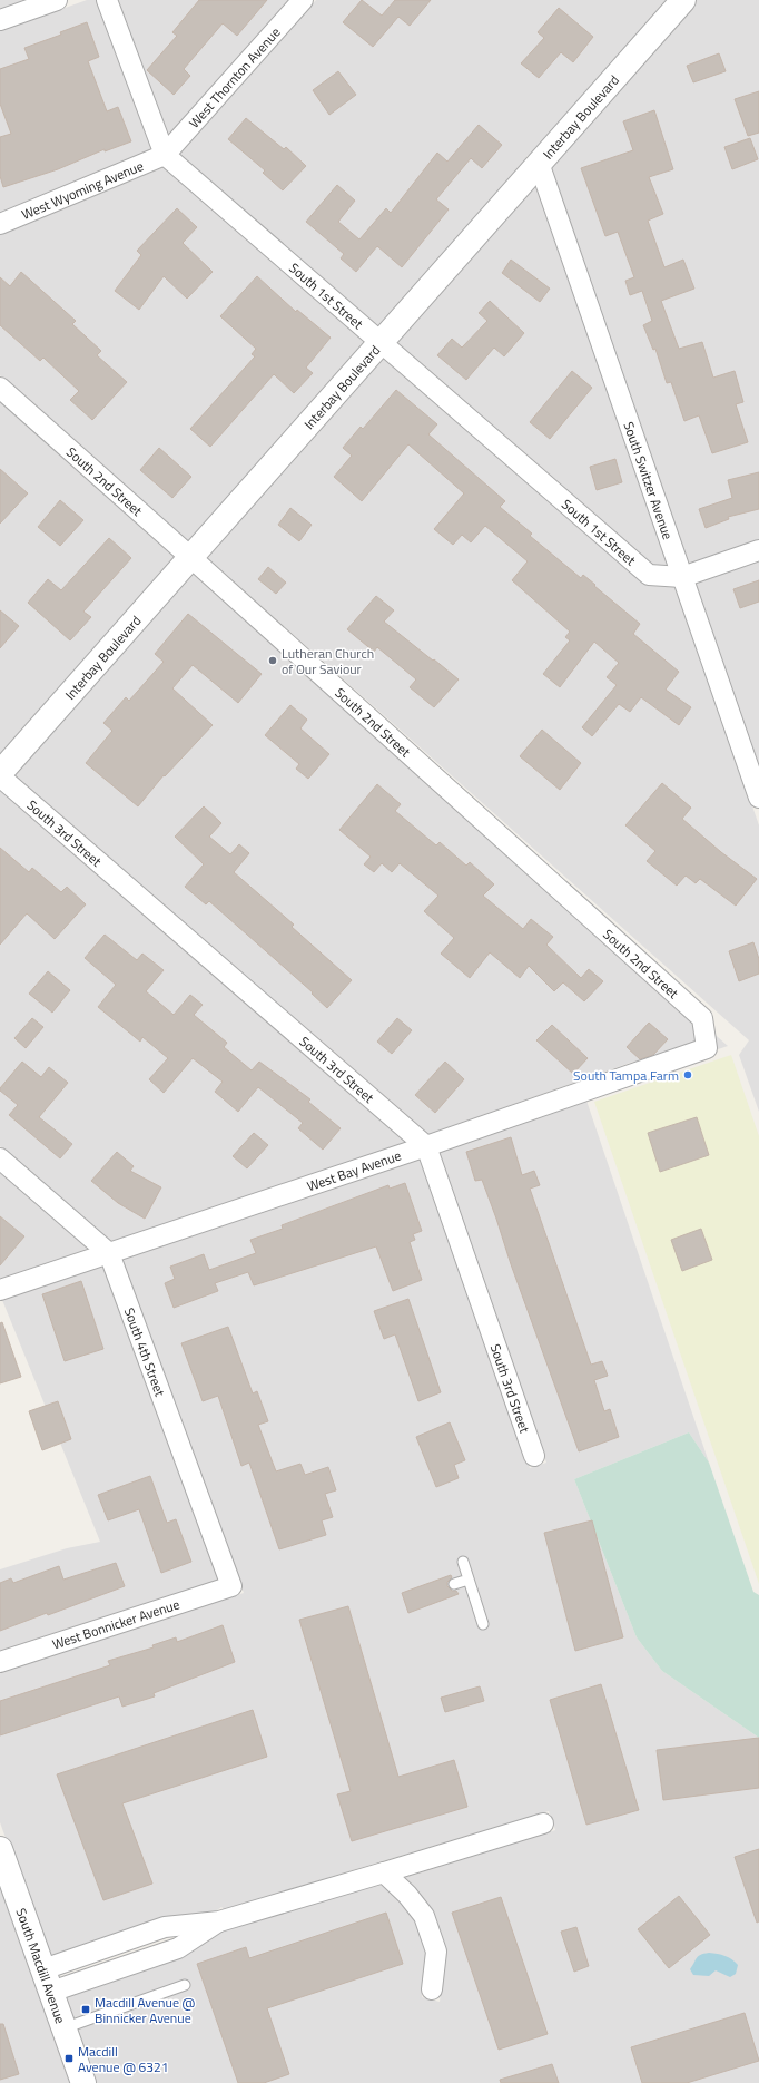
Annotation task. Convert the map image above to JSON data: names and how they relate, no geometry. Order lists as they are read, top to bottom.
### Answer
{
  "streets": {
    "street": [
      "West Thornton Avenue",
      "Interbay Boulevard",
      "West Wyoming Avenue",
      "South 1st Street",
      "South 2nd Street",
      "South Switzer Avenue",
      "South 3rd Street",
      "West Bay Avenue",
      "South 4th Street",
      "West Bonnicker Avenue",
      "South Macdill Avenue"
    ]
  },
  "crossings": [
    ["West Thornton Avenue", "West Wyoming Avenue"],
    ["West Thornton Avenue", "South 1st Street"],
    ["Interbay Boulevard", "South 1st Street"],
    ["Interbay Boulevard", "South 2nd Street"],
    ["Interbay Boulevard", "South Switzer Avenue"],
    ["Interbay Boulevard", "South 3rd Street"],
    ["West Wyoming Avenue", "South 1st Street"],
    ["South 1st Street", "South Switzer Avenue"],
    ["South 2nd Street", "West Bay Avenue"],
    ["South 3rd Street", "West Bay Avenue"],
    ["West Bay Avenue", "South 4th Street"],
    ["South 4th Street", "West Bonnicker Avenue"]
  ],
  "places": {
    "other": ["Lutheran Church of Our Saviour", "South Tampa Farm"],
    "transit": ["Macdill Avenue @ Binnicker Avenue", "Macdill Avenue @ 6321"]
  }
}
